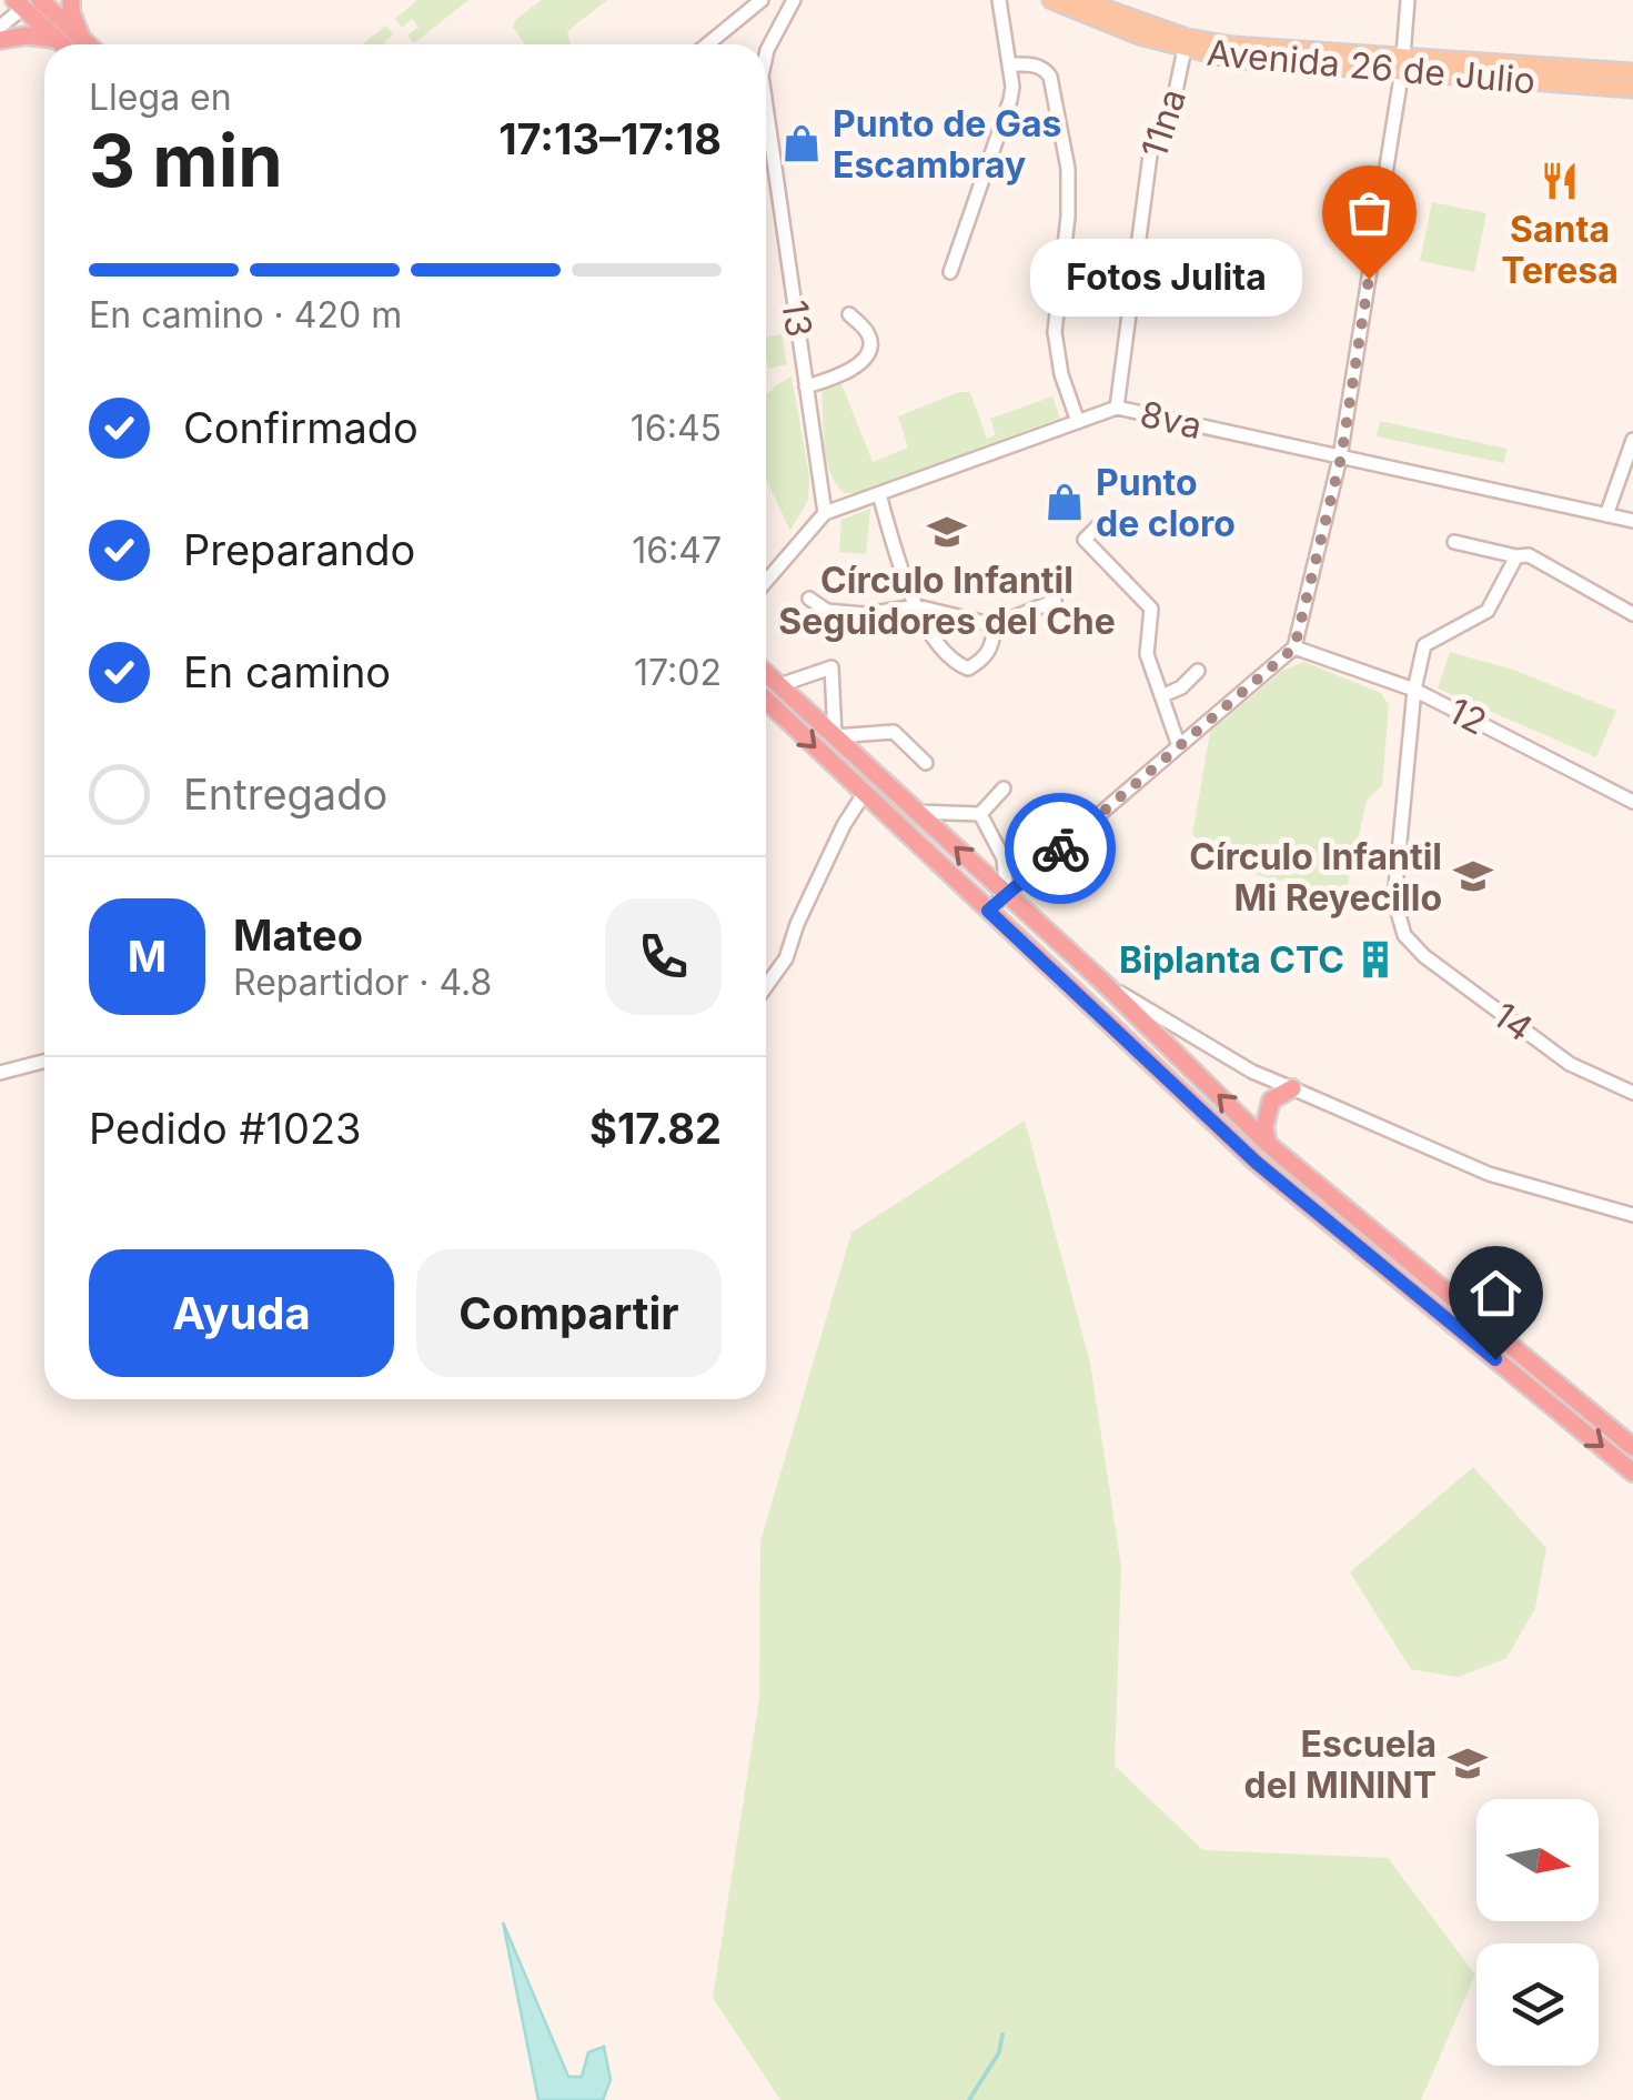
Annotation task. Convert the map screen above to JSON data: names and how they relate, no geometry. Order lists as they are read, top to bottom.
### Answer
{
  "streets": {
    "main road": ["Avenida 26 de Julio"],
    "street": [
      "11na",
      "13",
      "8va",
      "12",
      "14"
    ]
  },
  "crossings": [
    ["Avenida 26 de Julio", "11na"],
    ["11na", "8va"],
    ["13", "8va"],
    ["12", "14"]
  ],
  "places": {
    "shop": ["Punto de Gas Escambray", "Punto de cloro"],
    "restaurant": ["Santa Teresa"],
    "other": ["Fotos Julita"],
    "school or university": ["Círculo Infantil Seguidores del Che", "Círculo Infantil Mi Reyecillo", "Escuela del MININT"],
    "building": ["Biplanta CTC"]
  },
  "north": "right",
  "page": {
    "heading": ["3 min", "Llega en", "17:13–17:18"],
    "panel": [
      "Mateo",
      "Repartidor · 4.8",
      "Pedido #1023",
      "$17.82"
    ],
    "bar": "En camino · 420 m",
    "bubble": "Fotos Julita",
    "list": [
      ["Confirmado", "16:45"],
      ["Preparando", "16:47"],
      ["En camino", "17:02"],
      "Entregado"
    ],
    "round": "M",
    "buttons": ["Ayuda", "Compartir"]
  }
}
